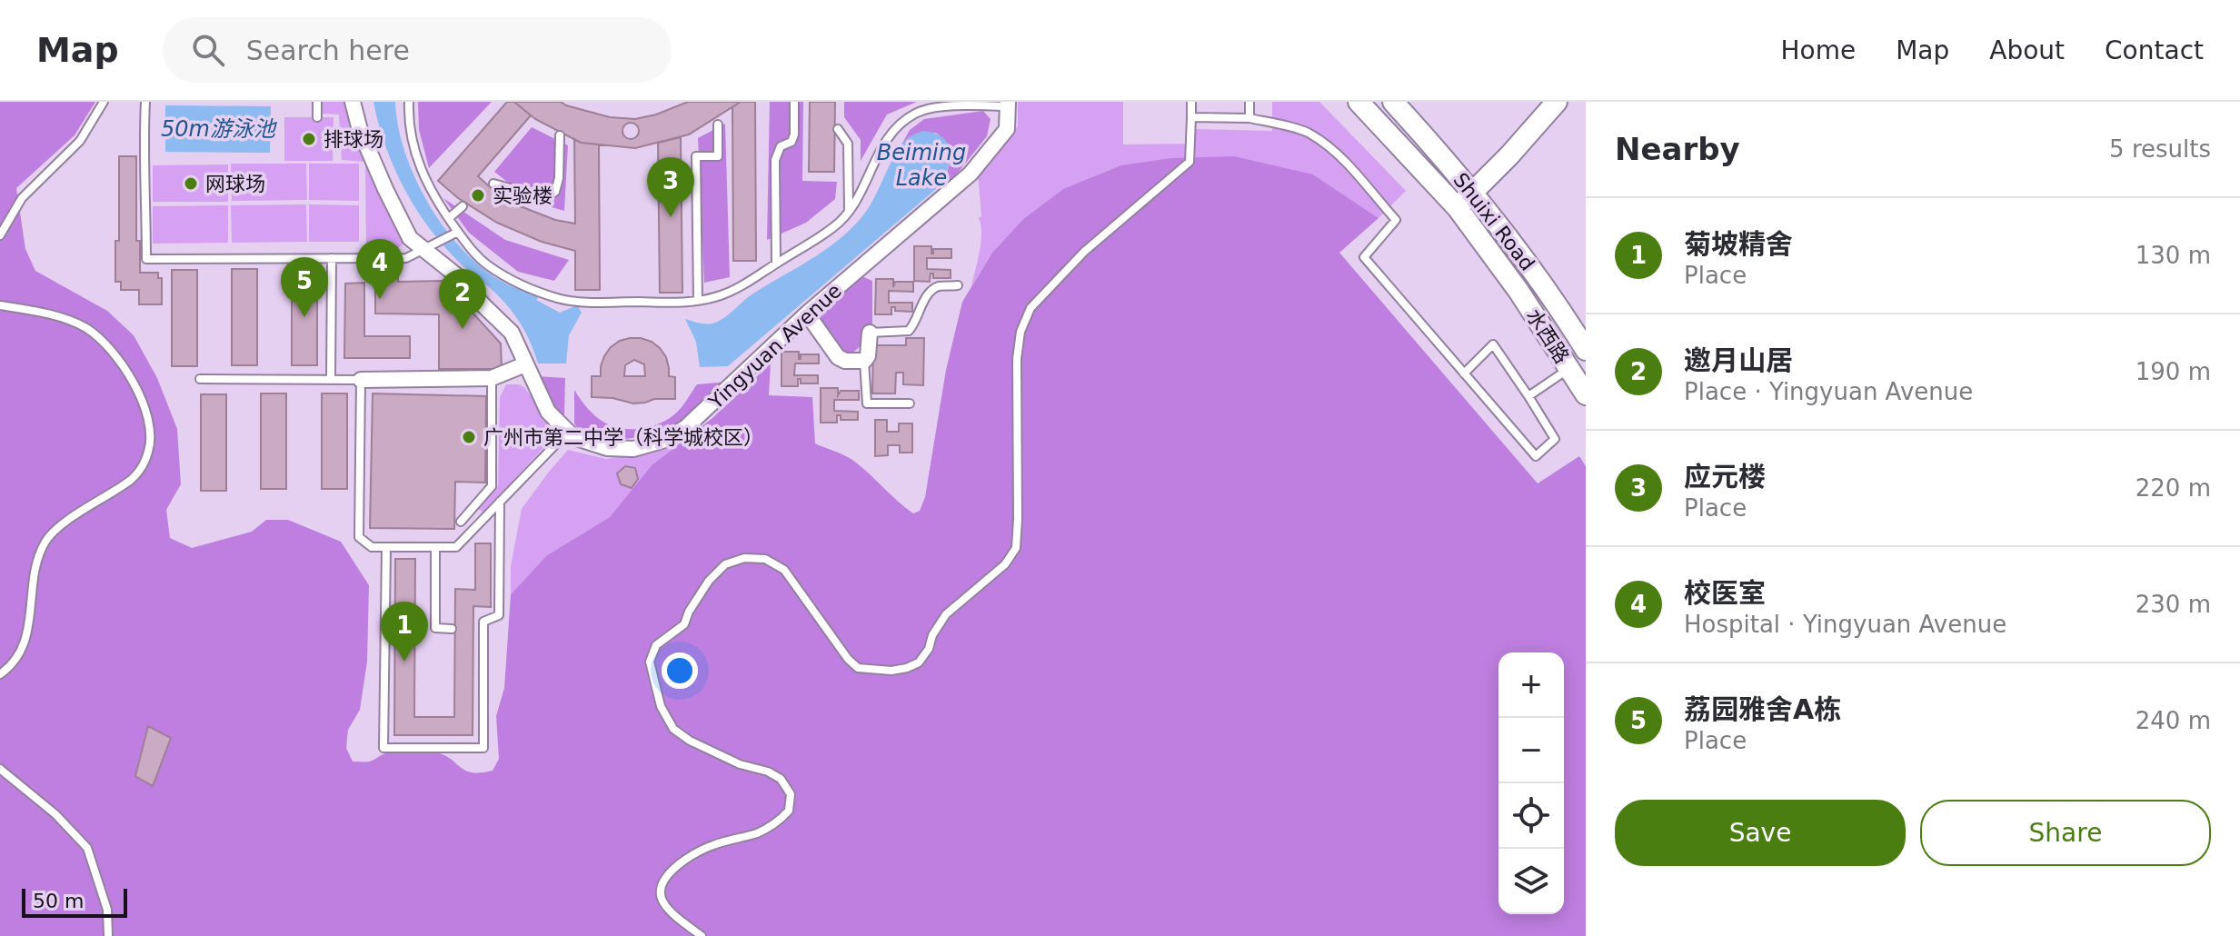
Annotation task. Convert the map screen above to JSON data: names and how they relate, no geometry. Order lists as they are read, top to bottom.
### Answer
{
  "streets": {
    "main road": ["Shuixi Road", "水西路"],
    "street": ["Yingyuan Avenue"]
  },
  "crossings": [
    ["Shuixi Road", "水西路"]
  ],
  "water": ["50m游泳池", "Beiming Lake"],
  "places": [
    "排球场",
    "网球场",
    "实验楼",
    "广州市第二中学（科学城校区）"
  ],
  "scale_bar": "50 m",
  "page": {
    "header": "Map",
    "search": "Search here",
    "nav": [
      "Home",
      "Map",
      "About",
      "Contact"
    ],
    "heading": ["Nearby", "5 results"],
    "pins": [
      "3",
      "4",
      "5",
      "2",
      "1"
    ],
    "list": [
      {
        "mark": "1",
        "name": "菊坡精舍",
        "note": "Place",
        "value": "130 m"
      },
      {
        "mark": "2",
        "name": "邀月山居",
        "note": "Place · Yingyuan Avenue",
        "value": "190 m"
      },
      {
        "mark": "3",
        "name": "应元楼",
        "note": "Place",
        "value": "220 m"
      },
      {
        "mark": "4",
        "name": "校医室",
        "note": "Hospital · Yingyuan Avenue",
        "value": "230 m"
      },
      {
        "mark": "5",
        "name": "荔园雅舍A栋",
        "note": "Place",
        "value": "240 m"
      }
    ],
    "map_buttons": ["+", "−"],
    "buttons": ["Save", "Share"],
    "scale": "50 m"
  }
}
